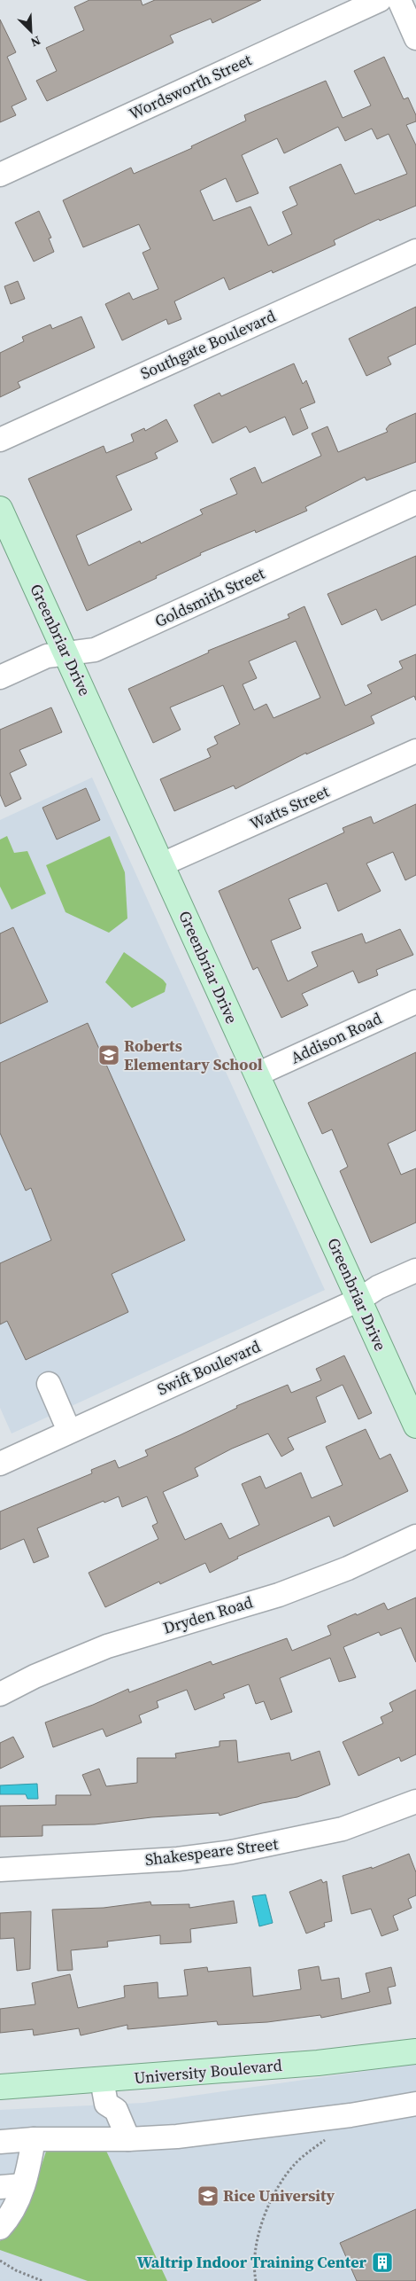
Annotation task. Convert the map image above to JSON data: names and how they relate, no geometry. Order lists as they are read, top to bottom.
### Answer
{
  "streets": {
    "main road": ["Greenbriar Drive", "University Boulevard"],
    "street": [
      "Wordsworth Street",
      "Southgate Boulevard",
      "Goldsmith Street",
      "Watts Street",
      "Addison Road",
      "Swift Boulevard",
      "Dryden Road",
      "Shakespeare Street"
    ]
  },
  "crossings": [
    ["Goldsmith Street", "Greenbriar Drive"],
    ["Greenbriar Drive", "Watts Street"],
    ["Greenbriar Drive", "Addison Road"],
    ["Greenbriar Drive", "Swift Boulevard"]
  ],
  "places": {
    "school or university": ["Roberts Elementary School", "Rice University"],
    "building": ["Waltrip Indoor Training Center"]
  },
  "north": "bottom right"
}
